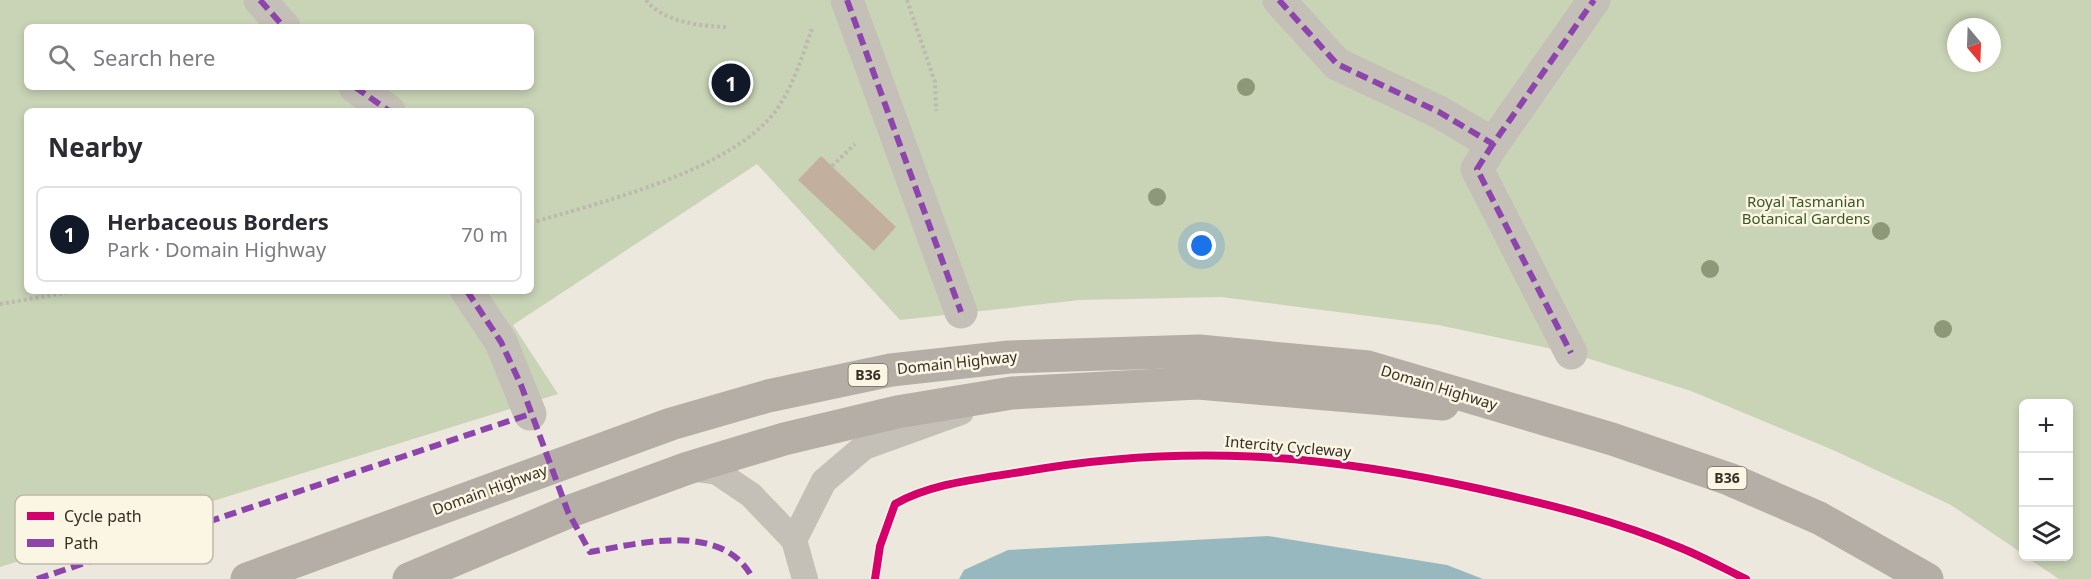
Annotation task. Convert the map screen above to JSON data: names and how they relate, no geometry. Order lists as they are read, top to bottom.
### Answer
{
  "streets": {
    "main road": ["Domain Highway", "B36"],
    "cycle path": ["Intercity Cycleway"]
  },
  "parks": ["Royal Tasmanian Botanical Gardens"],
  "legend": ["Cycle path", "Path"],
  "north": "bottom",
  "page": {
    "search": "Search here",
    "pins": "1",
    "heading": "Nearby",
    "list": [
      {
        "mark": "1",
        "name": "Herbaceous Borders",
        "note": "Park · Domain Highway",
        "value": "70 m"
      }
    ],
    "map_buttons": ["+", "−"]
  }
}
